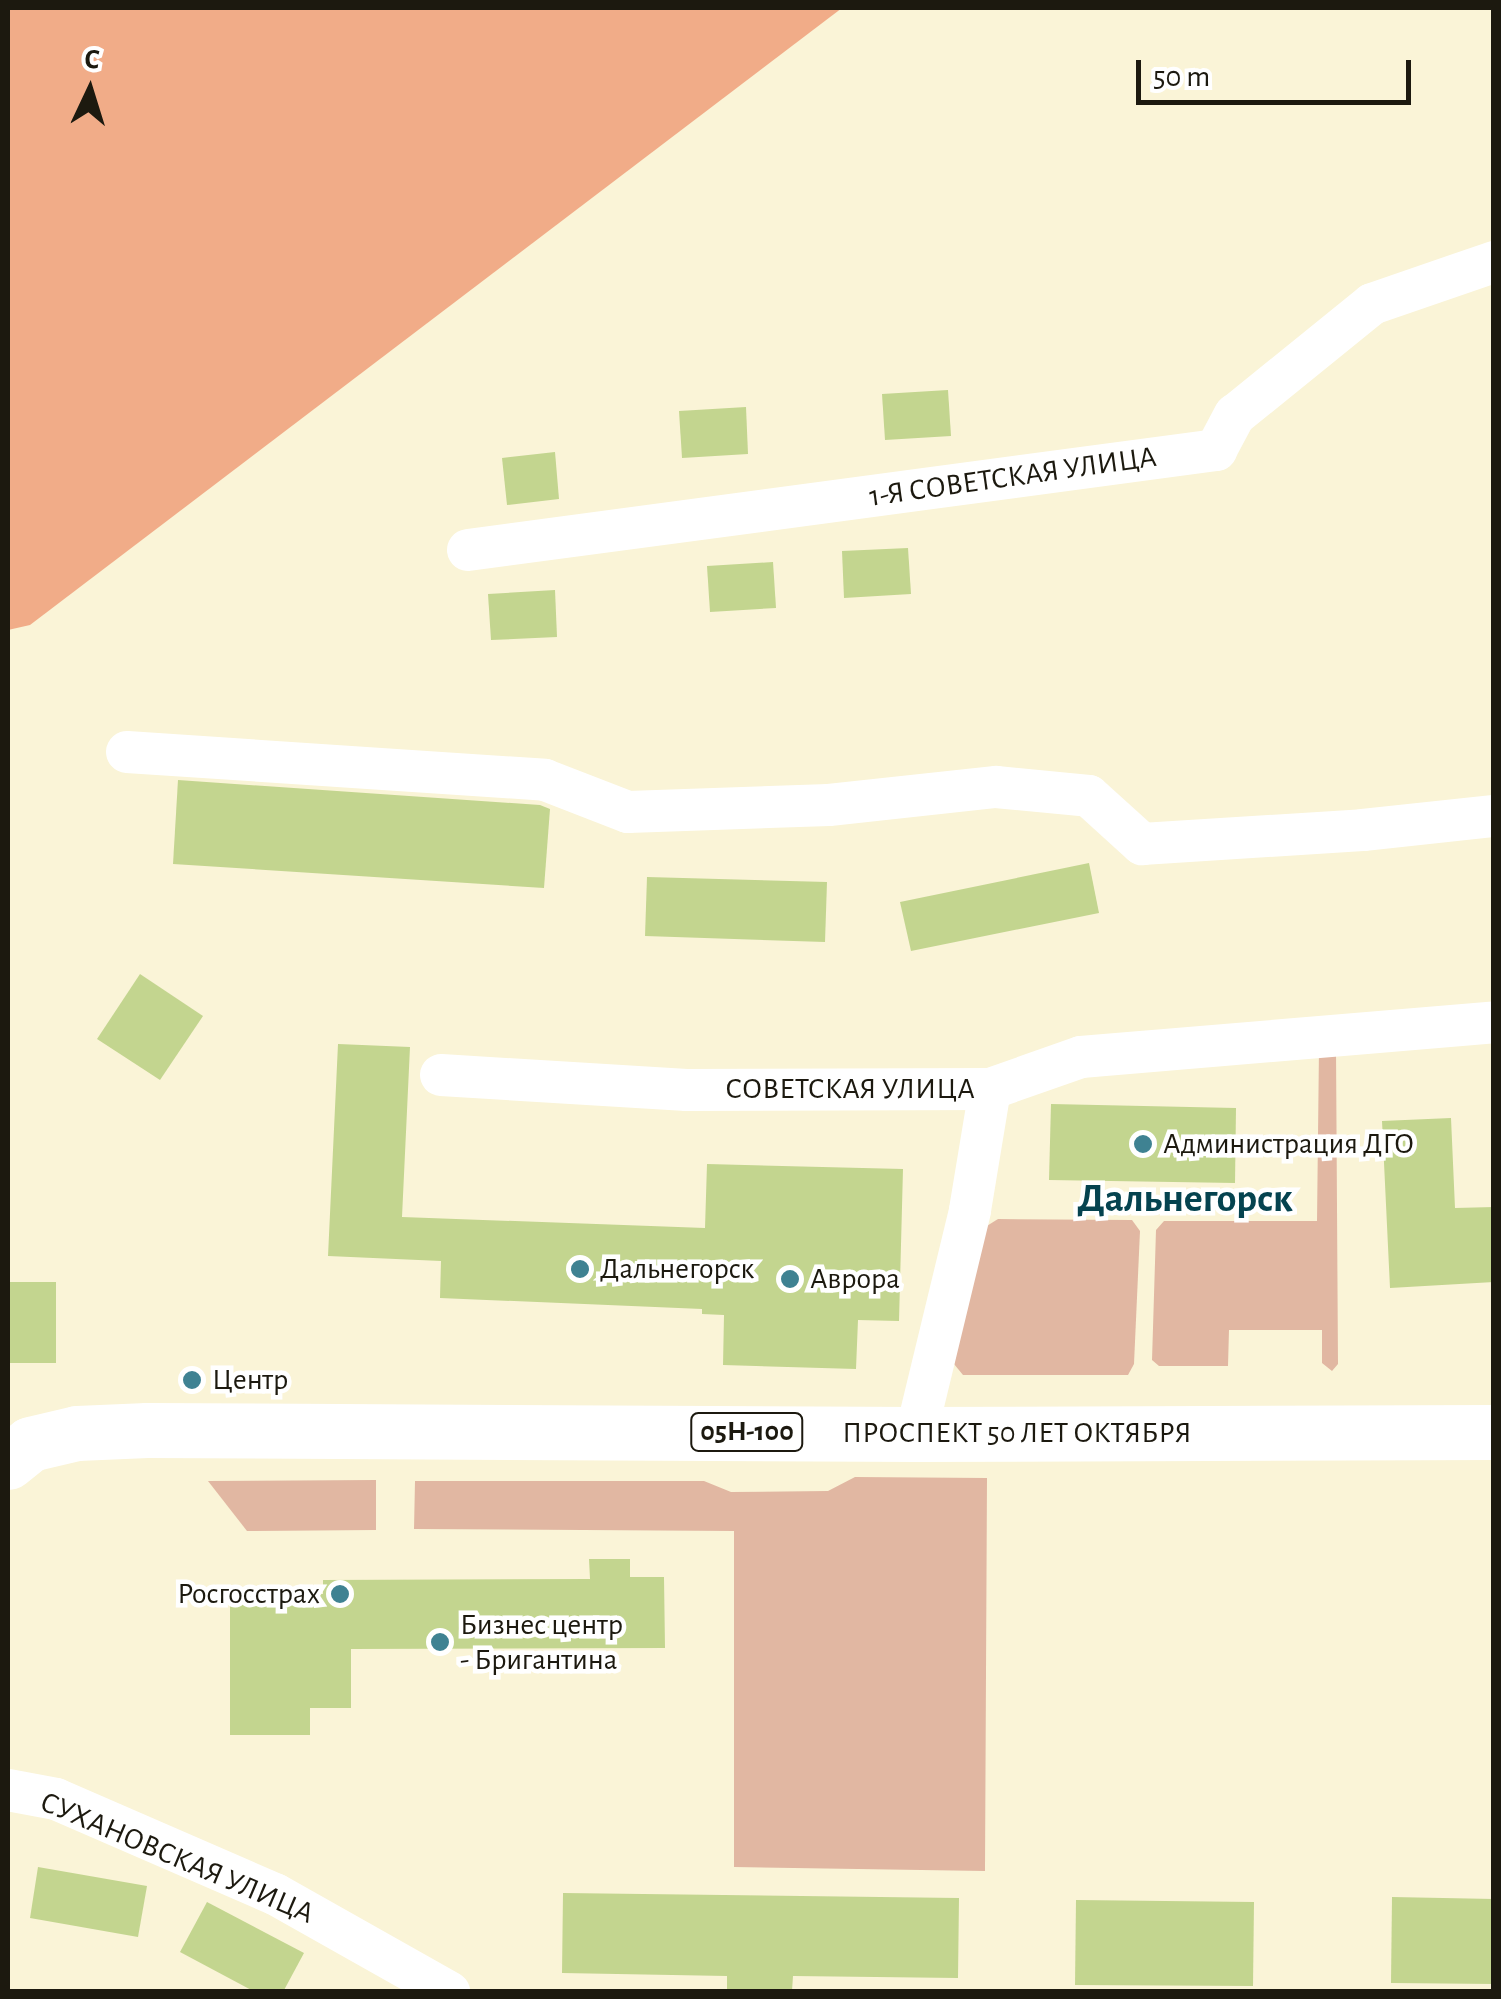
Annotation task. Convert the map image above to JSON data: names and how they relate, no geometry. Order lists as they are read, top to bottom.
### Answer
{
  "streets": {
    "main road": ["05Н-100", "ПРОСПЕКТ 50 ЛЕТ ОКТЯБРЯ"],
    "street": ["1-Я СОВЕТСКАЯ УЛИЦА", "СОВЕТСКАЯ УЛИЦА", "СУХАНОВСКАЯ УЛИЦА"]
  },
  "districts": ["Дальнегорск"],
  "places": [
    "Администрация ДГО",
    "Дальнегорск",
    "Аврора",
    "Центр",
    "Росгосстрах",
    "Бизнес центр - Бригантина"
  ],
  "scale_bar": "50 m",
  "north": "top"
}
